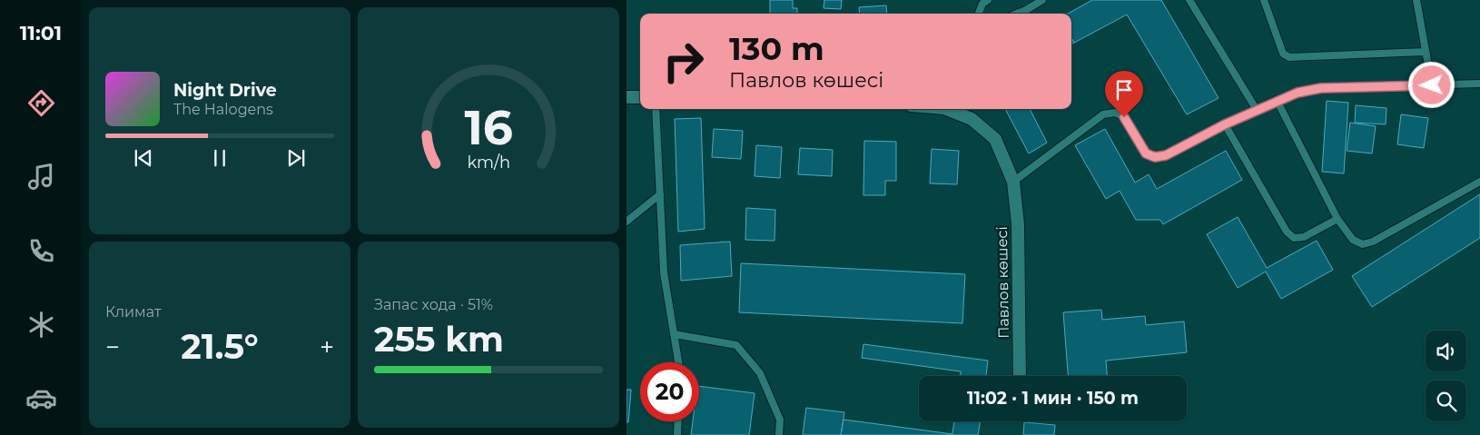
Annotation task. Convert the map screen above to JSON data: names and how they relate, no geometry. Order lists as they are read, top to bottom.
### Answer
{
  "streets": {
    "street": ["Павлов көшесі"]
  },
  "page": {
    "tabs": "11:01",
    "turn": ["130 m", "Павлов көшесі"],
    "song": ["Night Drive", "The Halogens"],
    "tile": [
      "Климат",
      ["Запас хода · 51%", "255 km"]
    ],
    "heat": ["−", "21.5°", "+"],
    "limit": "20",
    "trip": "11:02 · 1 мин · 150 m",
    "gauge": ["16", "km/h"]
  }
}
